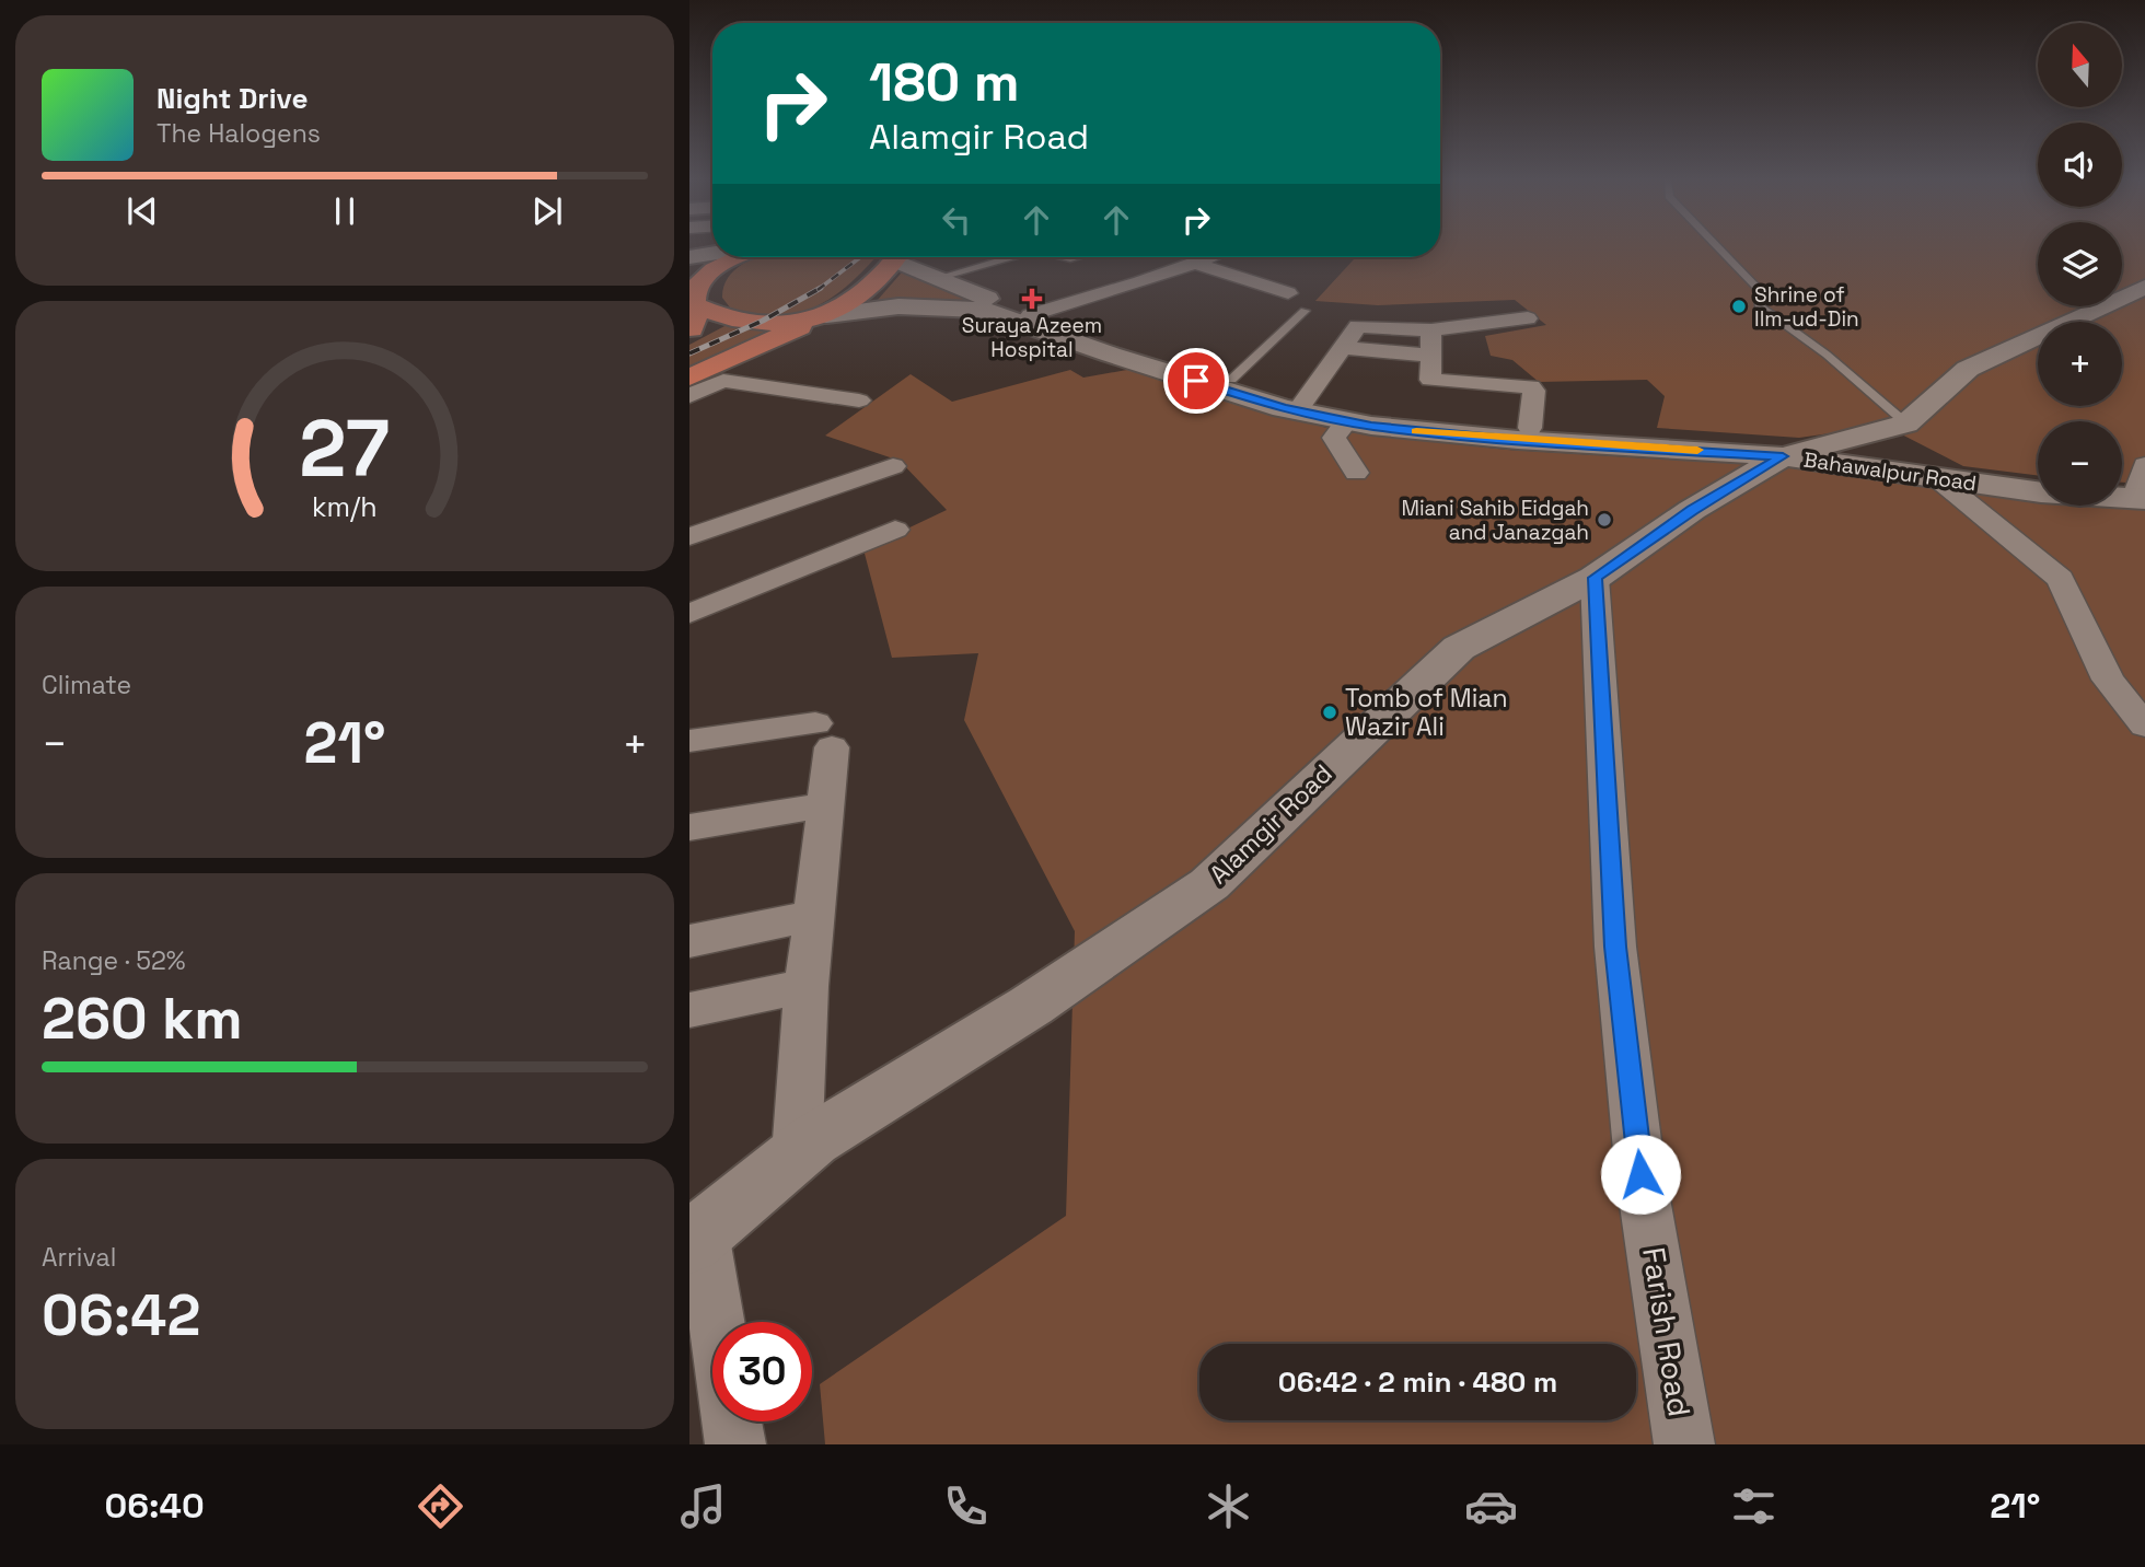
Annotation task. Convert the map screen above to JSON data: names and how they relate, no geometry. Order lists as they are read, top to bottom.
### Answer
{
  "streets": {
    "main road": ["Bahawalpur Road", "Alamgir Road"],
    "street": ["Farish Road"]
  },
  "crossings": [
    ["Bahawalpur Road", "Alamgir Road"],
    ["Alamgir Road", "Farish Road"]
  ],
  "places": {
    "health": ["Suraya Azeem Hospital"],
    "other": ["Shrine of Ilm-ud-Din", "Miani Sahib Eidgah and Janazgah", "Tomb of Mian Wazir Ali"]
  },
  "north": "top",
  "page": {
    "map_buttons": ["+", "−"],
    "turn": ["180 m", "Alamgir Road"],
    "song": ["Night Drive", "The Halogens"],
    "tile": [
      "Climate",
      ["Range · 52%", "260 km"],
      ["Arrival", "06:42"]
    ],
    "heat": ["−", "21°", "+"],
    "limit": "30",
    "trip": "06:42 · 2 min · 480 m",
    "tabs": ["06:40", "21°"],
    "gauge": ["27", "km/h"]
  }
}
